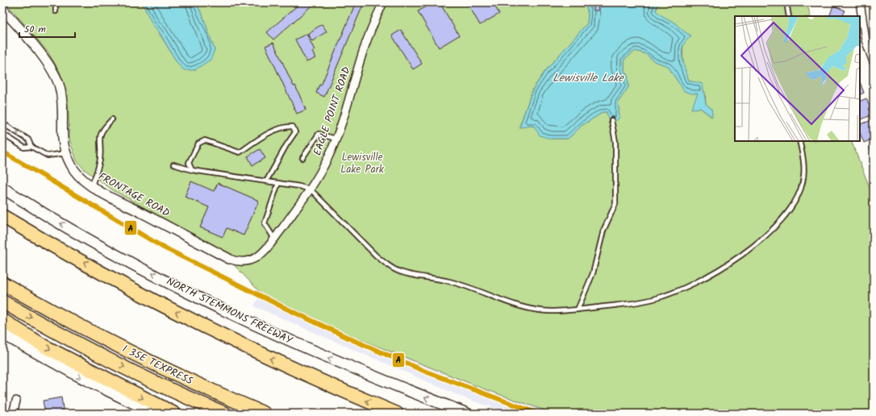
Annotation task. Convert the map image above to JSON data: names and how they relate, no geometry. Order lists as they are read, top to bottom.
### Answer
{
  "streets": {
    "highway": ["I 35E TEXPRESS"],
    "main road": ["NORTH STEMMONS FREEWAY"],
    "street": ["EAGLE POINT ROAD", "FRONTAGE ROAD"]
  },
  "crossings": [
    ["EAGLE POINT ROAD", "FRONTAGE ROAD"]
  ],
  "one_way": ["NORTH STEMMONS FREEWAY"],
  "water": ["Lewisville Lake"],
  "parks": ["Lewisville Lake Park"],
  "lines": ["transit line A"],
  "scale_bar": "50 m"
}
